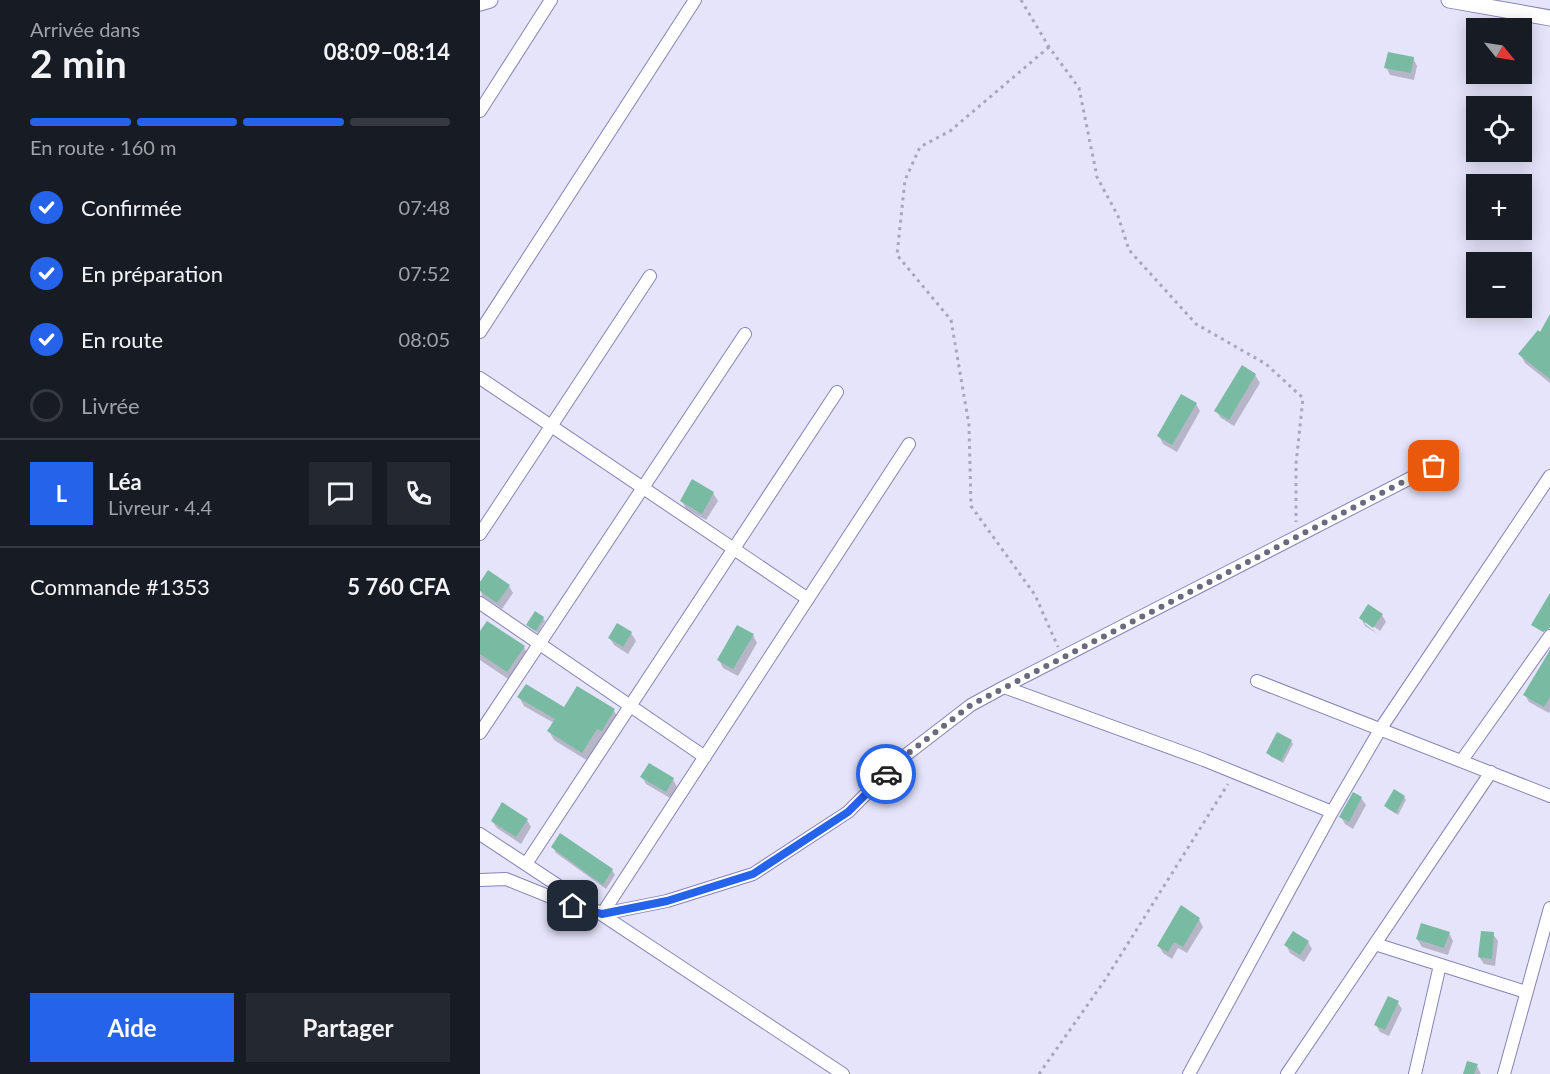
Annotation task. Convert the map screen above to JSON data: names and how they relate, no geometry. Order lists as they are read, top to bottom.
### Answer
{
  "north": "bottom right",
  "page": {
    "heading": ["2 min", "Arrivée dans", "08:09–08:14"],
    "panel": [
      "Léa",
      "Livreur · 4.4",
      "Commande #1353",
      "5 760 CFA"
    ],
    "map_buttons": ["+", "−"],
    "bar": "En route · 160 m",
    "list": [
      ["Confirmée", "07:48"],
      ["En préparation", "07:52"],
      ["En route", "08:05"],
      "Livrée"
    ],
    "round": "L",
    "buttons": ["Aide", "Partager"]
  }
}
